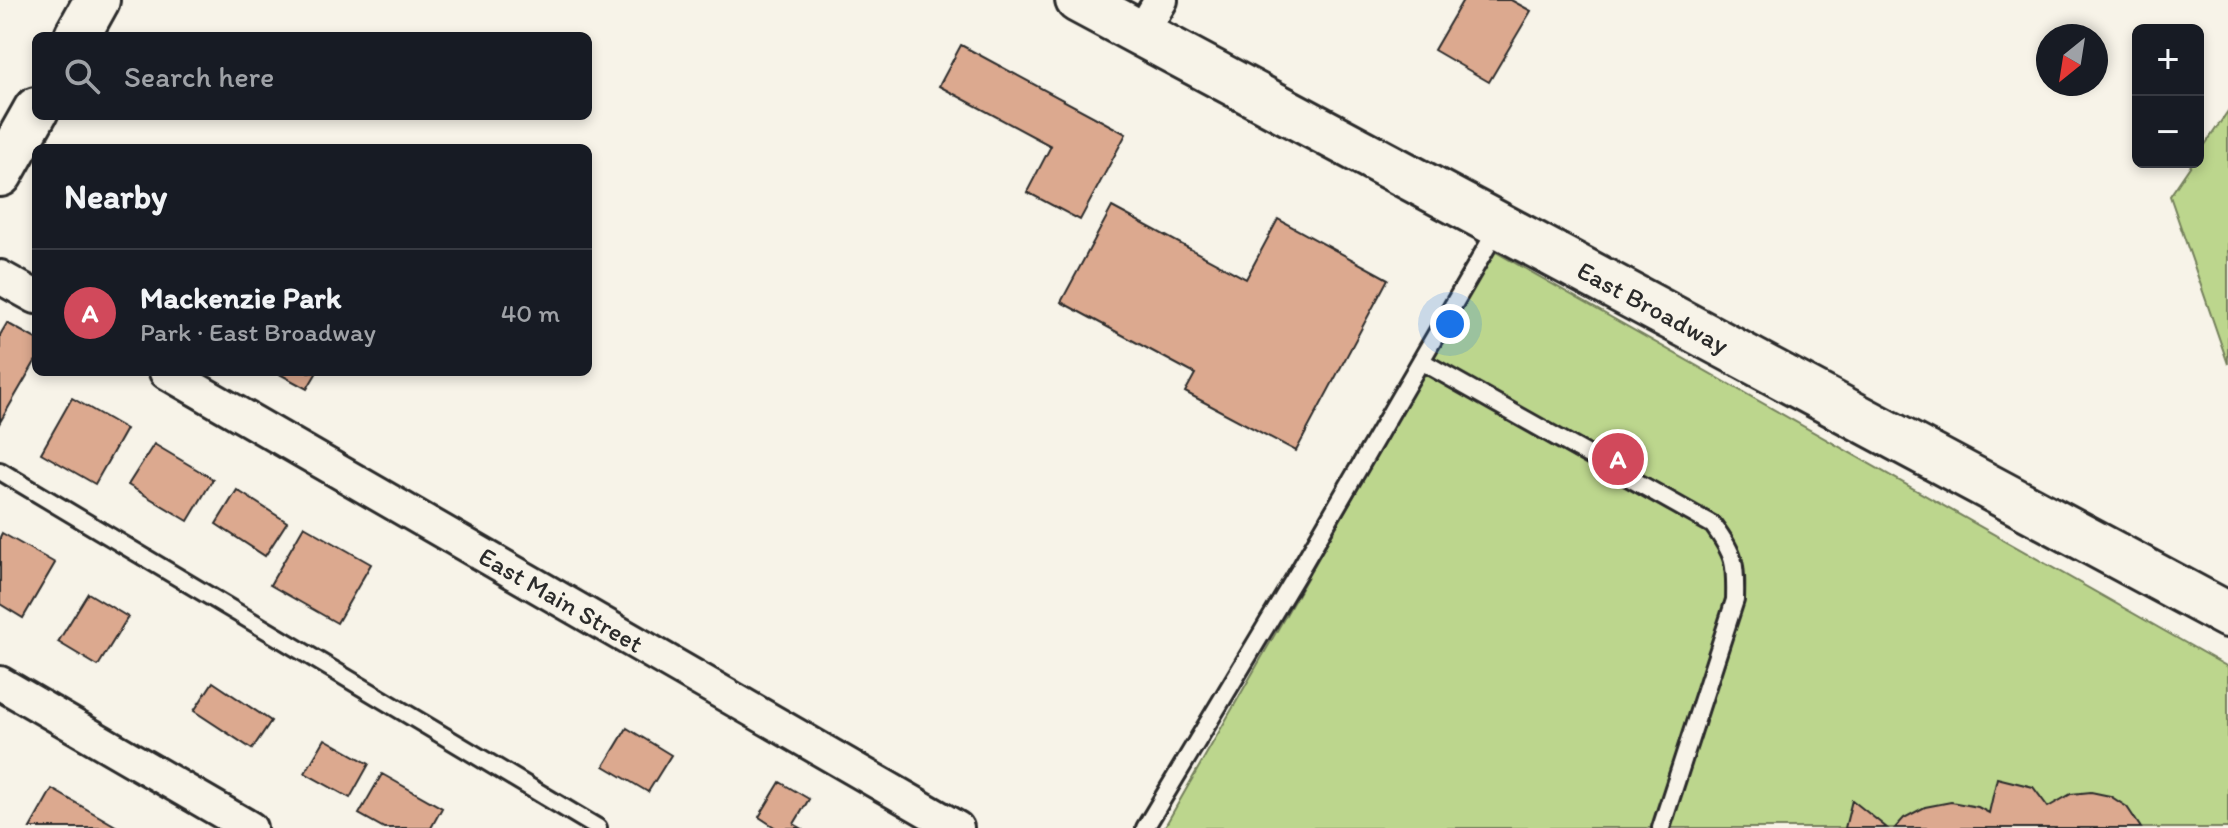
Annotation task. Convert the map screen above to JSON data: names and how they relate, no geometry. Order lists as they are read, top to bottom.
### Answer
{
  "streets": {
    "main road": ["East Broadway"],
    "street": ["East Main Street"]
  },
  "north": "bottom left",
  "page": {
    "map_buttons": ["+", "−"],
    "search": "Search here",
    "heading": "Nearby",
    "list": [
      {
        "mark": "A",
        "name": "Mackenzie Park",
        "note": "Park · East Broadway",
        "value": "40 m"
      }
    ],
    "pins": "A"
  }
}
